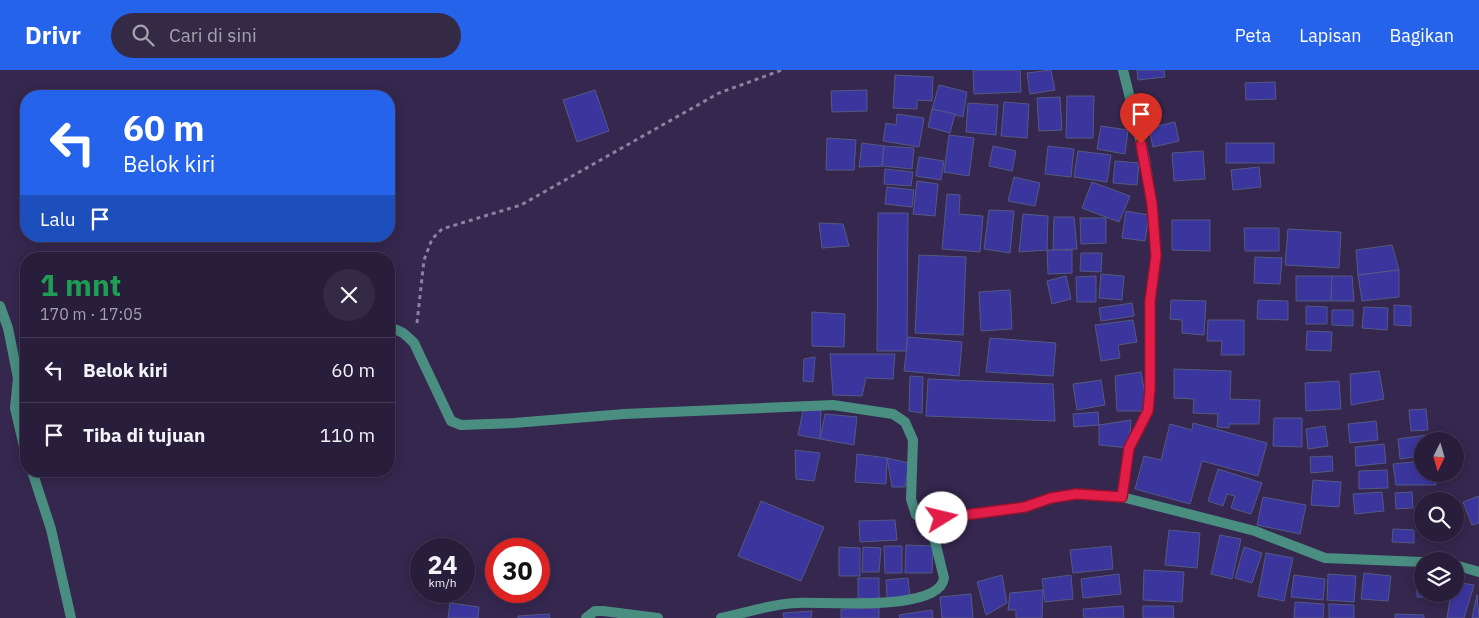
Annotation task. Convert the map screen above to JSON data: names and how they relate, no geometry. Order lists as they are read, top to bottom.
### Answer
{
  "north": "bottom",
  "page": {
    "header": "Drivr",
    "search": "Cari di sini",
    "nav": ["Peta", "Lapisan", "Bagikan"],
    "turn": ["60 m", "Belok kiri"],
    "then": "Lalu",
    "heading": ["1 mnt", "170 m · 17:05"],
    "list": [
      {
        "name": "Belok kiri",
        "value": "60 m"
      },
      {
        "name": "Tiba di tujuan",
        "value": "110 m"
      }
    ],
    "speed": "24 km/h",
    "limit": "30"
  }
}
